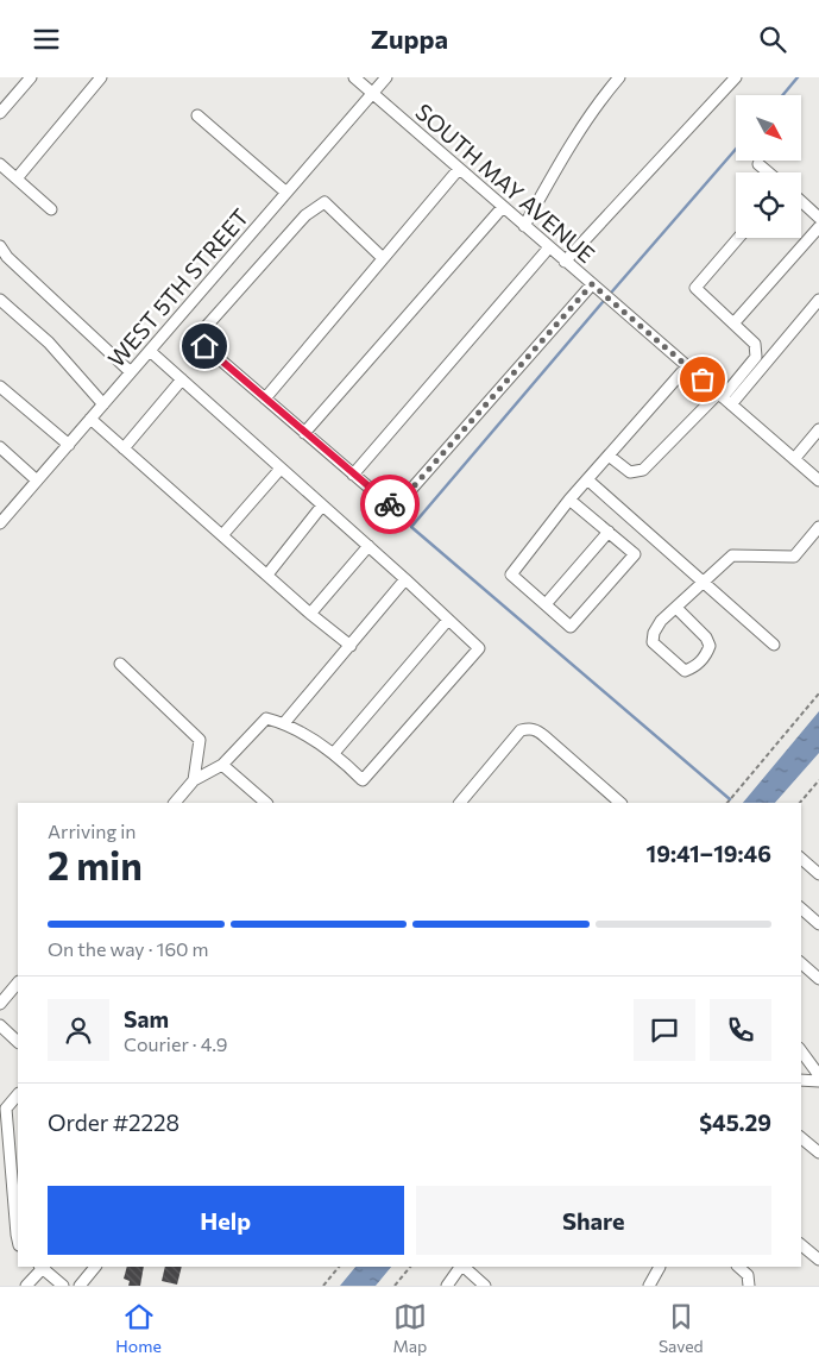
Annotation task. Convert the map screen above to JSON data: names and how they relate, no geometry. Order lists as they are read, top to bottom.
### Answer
{
  "streets": {
    "street": ["SOUTH MAY AVENUE", "WEST 5TH STREET"]
  },
  "crossings": [
    ["SOUTH MAY AVENUE", "WEST 5TH STREET"]
  ],
  "north": "bottom right",
  "page": {
    "header": "Zuppa",
    "heading": ["2 min", "Arriving in", "19:41–19:46"],
    "panel": [
      "Sam",
      "Courier · 4.9",
      "Order #2228",
      "$45.29"
    ],
    "bar": "On the way · 160 m",
    "buttons": ["Help", "Share"],
    "tabs": ["Home", "Map", "Saved"]
  }
}
